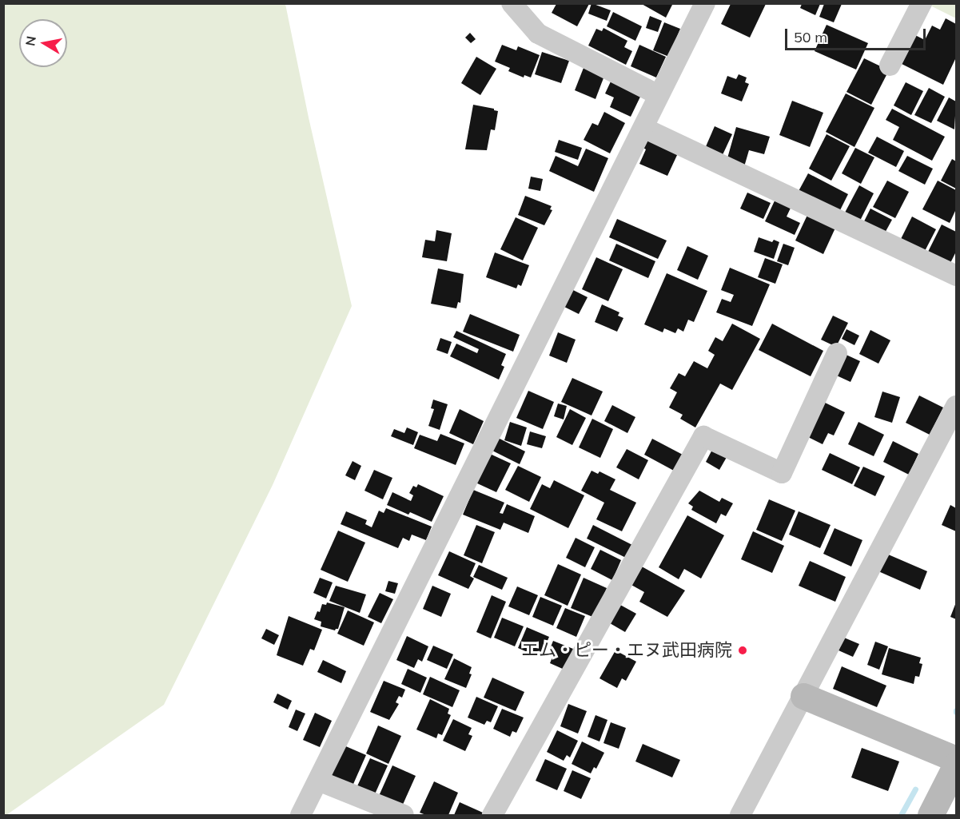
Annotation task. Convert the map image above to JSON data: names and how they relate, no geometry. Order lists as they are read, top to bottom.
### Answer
{
  "places": ["エム・ピー・エヌ武田病院"],
  "scale_bar": "50 m",
  "north": "left"
}
